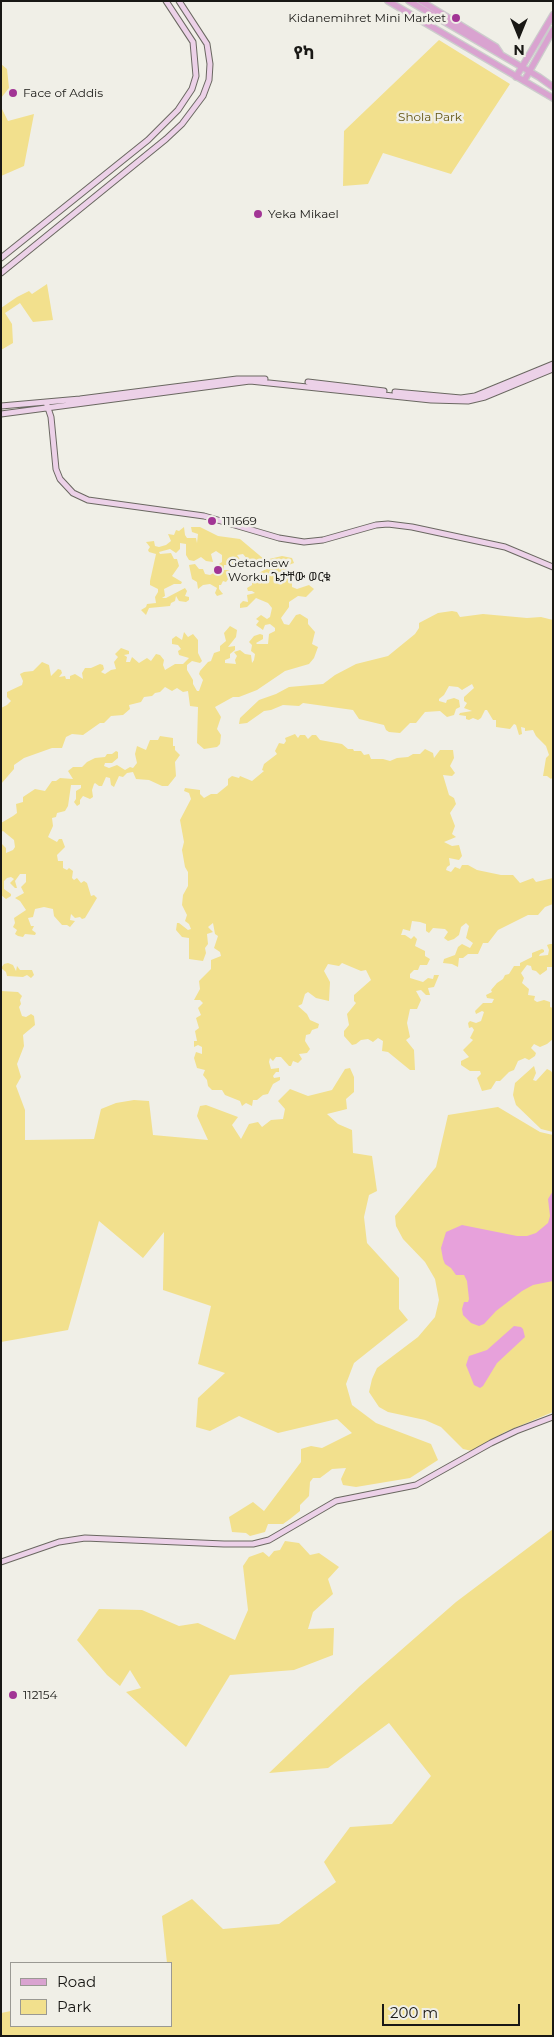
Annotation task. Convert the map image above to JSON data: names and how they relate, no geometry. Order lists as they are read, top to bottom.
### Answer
{
  "districts": ["የካ"],
  "parks": ["Shola Park"],
  "places": [
    "Kidanemihret Mini Market",
    "Face of Addis",
    "Yeka Mikael",
    "111669",
    "Getachew Worku ጌታቸው ወርቁ",
    "112154"
  ],
  "legend": ["Road", "Park"],
  "scale_bar": "200 m",
  "north": "bottom"
}
